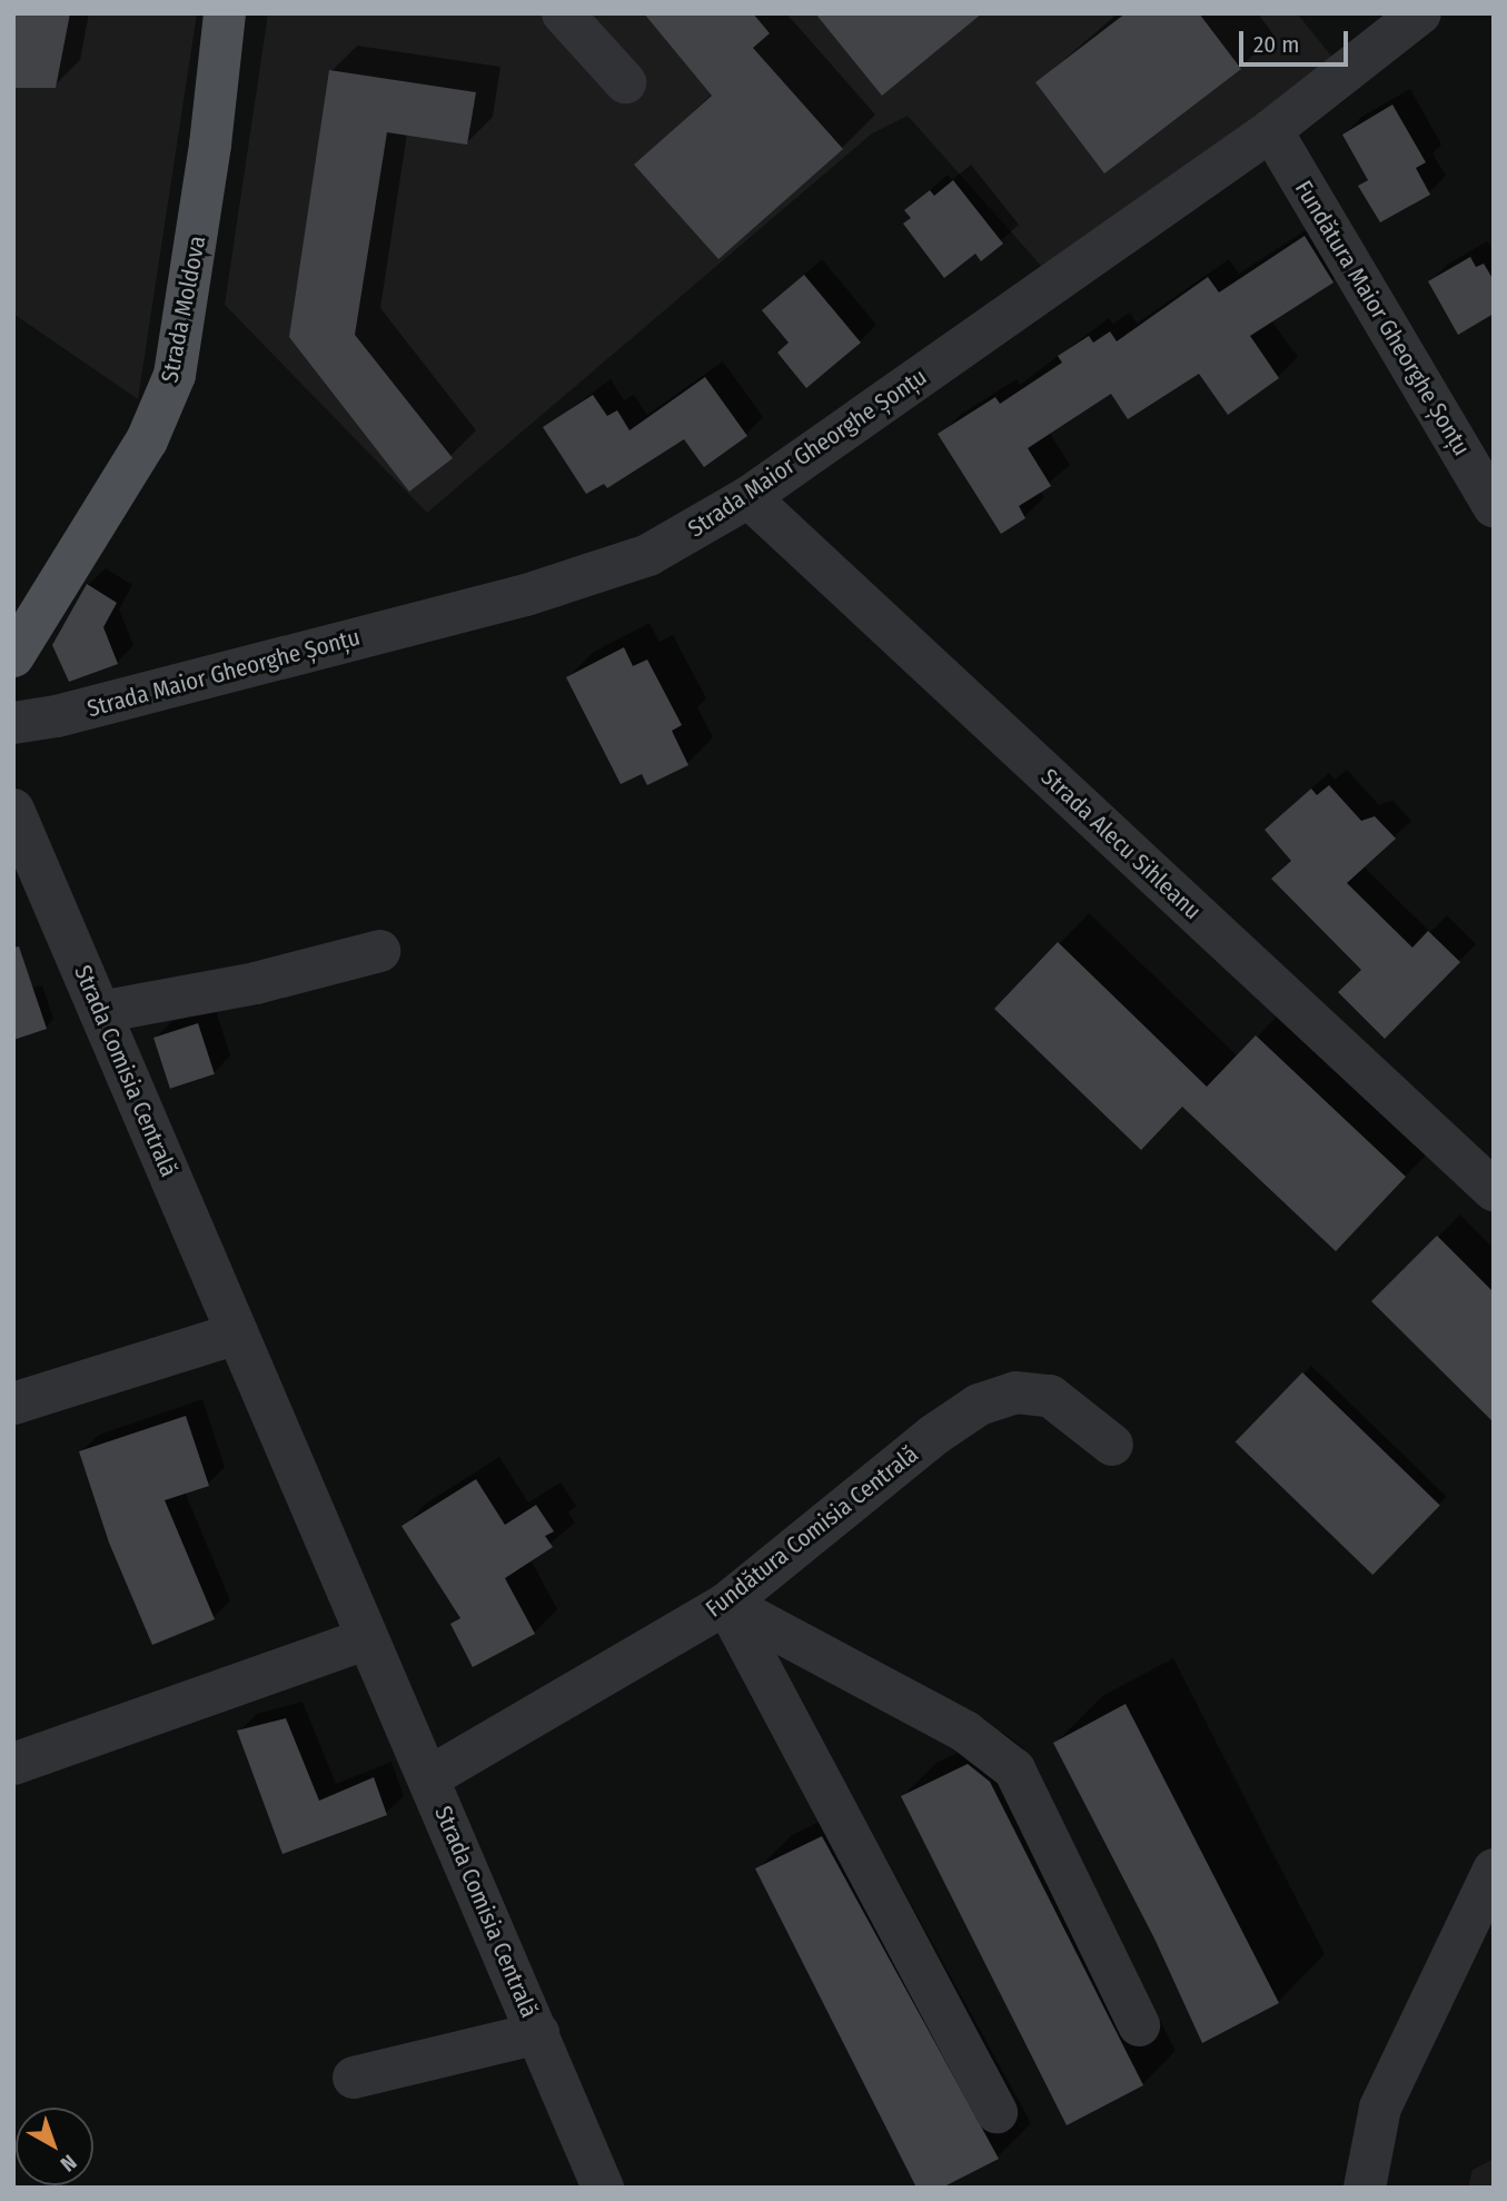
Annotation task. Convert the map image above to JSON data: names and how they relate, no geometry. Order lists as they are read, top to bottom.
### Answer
{
  "streets": {
    "main road": ["Strada Moldova"],
    "street": [
      "Fundătura Maior Gheorghe Șonțu",
      "Strada Maior Gheorghe Șonțu",
      "Strada Alecu Sihleanu",
      "Strada Comisia Centrală",
      "Fundătura Comisia Centrală"
    ]
  },
  "crossings": [
    ["Fundătura Maior Gheorghe Șonțu", "Strada Maior Gheorghe Șonțu"],
    ["Strada Maior Gheorghe Șonțu", "Strada Alecu Sihleanu"],
    ["Strada Comisia Centrală", "Fundătura Comisia Centrală"]
  ],
  "scale_bar": "20 m",
  "north": "bottom right"
}
